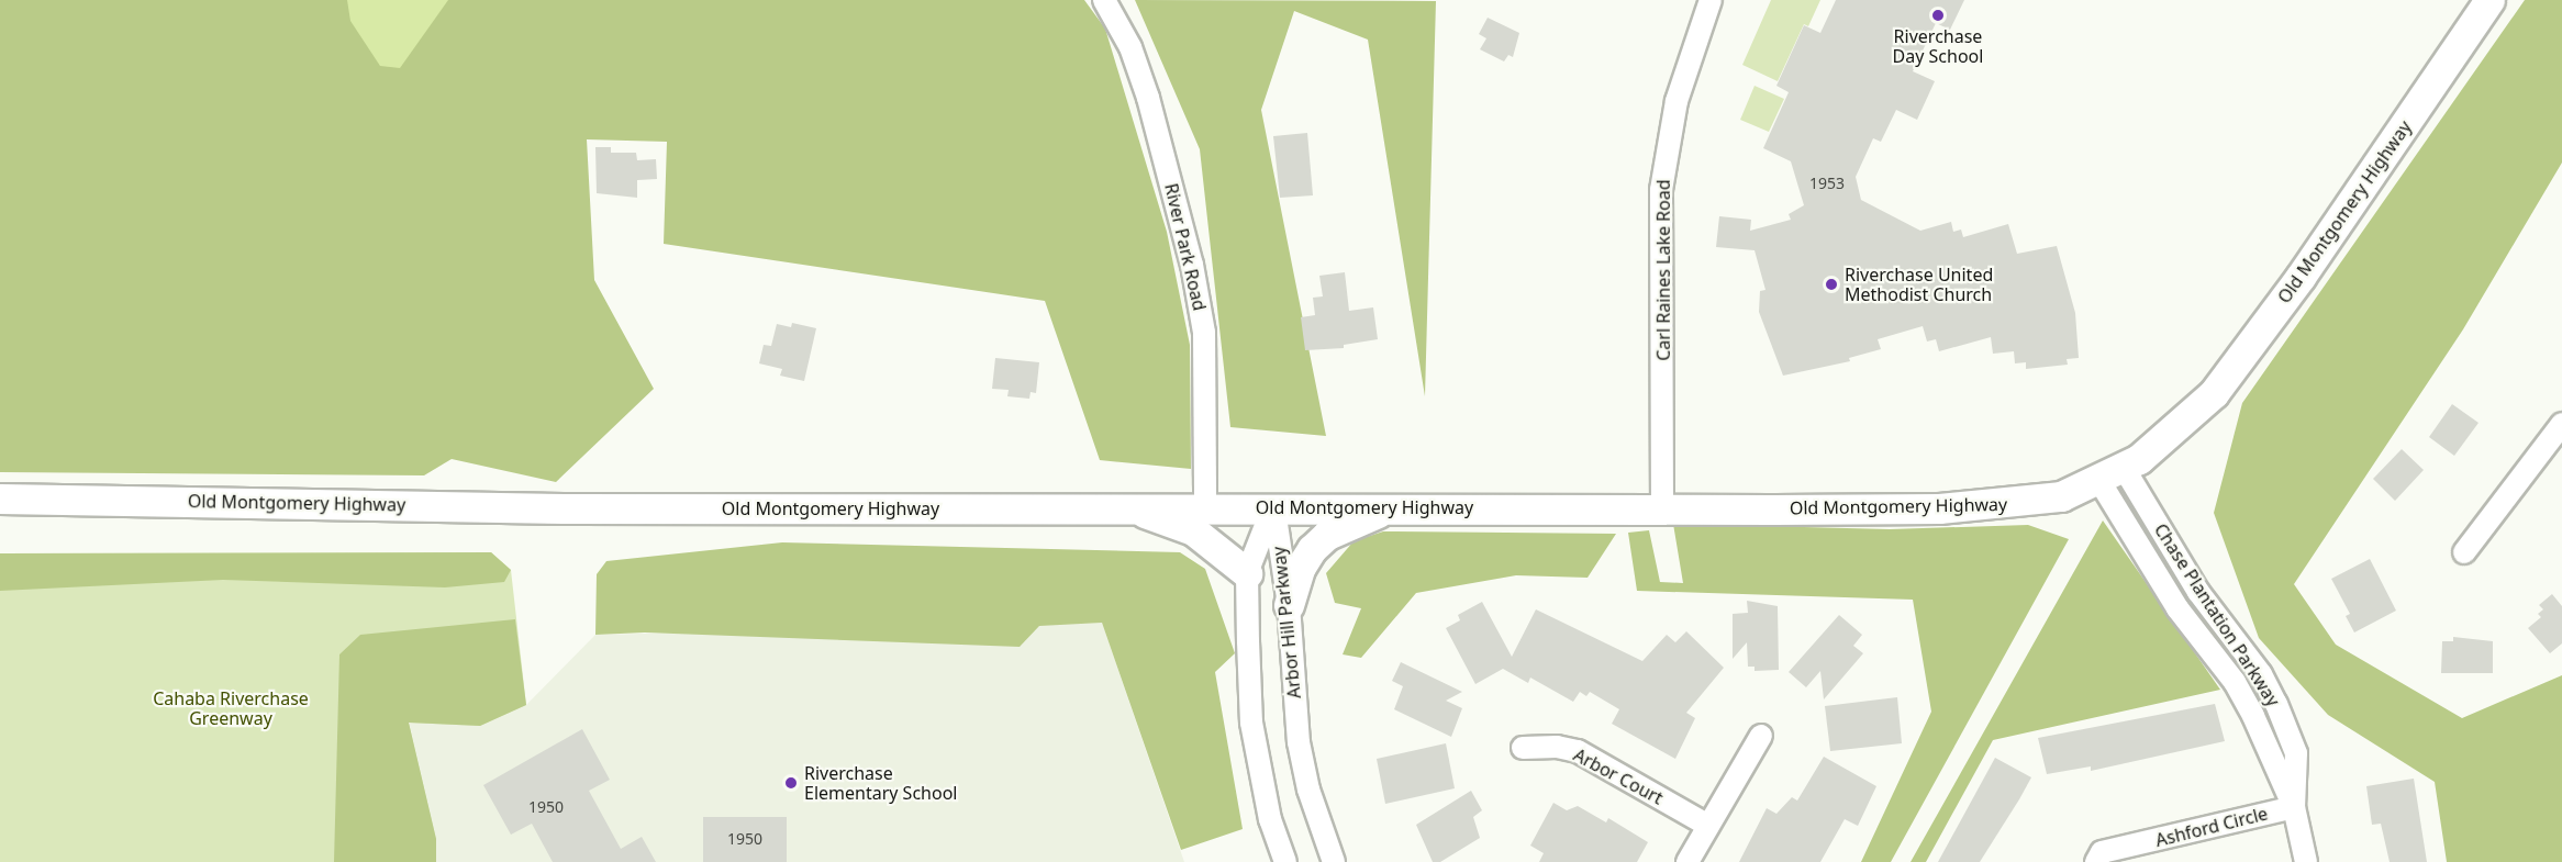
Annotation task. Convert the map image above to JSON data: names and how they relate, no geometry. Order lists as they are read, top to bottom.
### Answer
{
  "streets": {
    "street": [
      "Old Montgomery Highway",
      "River Park Road",
      "Carl Raines Lake Road",
      "Chase Plantation Parkway",
      "Arbor Hill Parkway",
      "Arbor Court",
      "Ashford Circle"
    ]
  },
  "crossings": [
    ["Old Montgomery Highway", "River Park Road"],
    ["Old Montgomery Highway", "Carl Raines Lake Road"],
    ["Old Montgomery Highway", "Chase Plantation Parkway"],
    ["Old Montgomery Highway", "Arbor Hill Parkway"],
    ["Chase Plantation Parkway", "Ashford Circle"]
  ],
  "parks": ["Cahaba Riverchase Greenway"],
  "places": ["Riverchase Day School", "Riverchase United Methodist Church", "Riverchase Elementary School"],
  "house_numbers": ["1953", "1950", "1950"]
}
